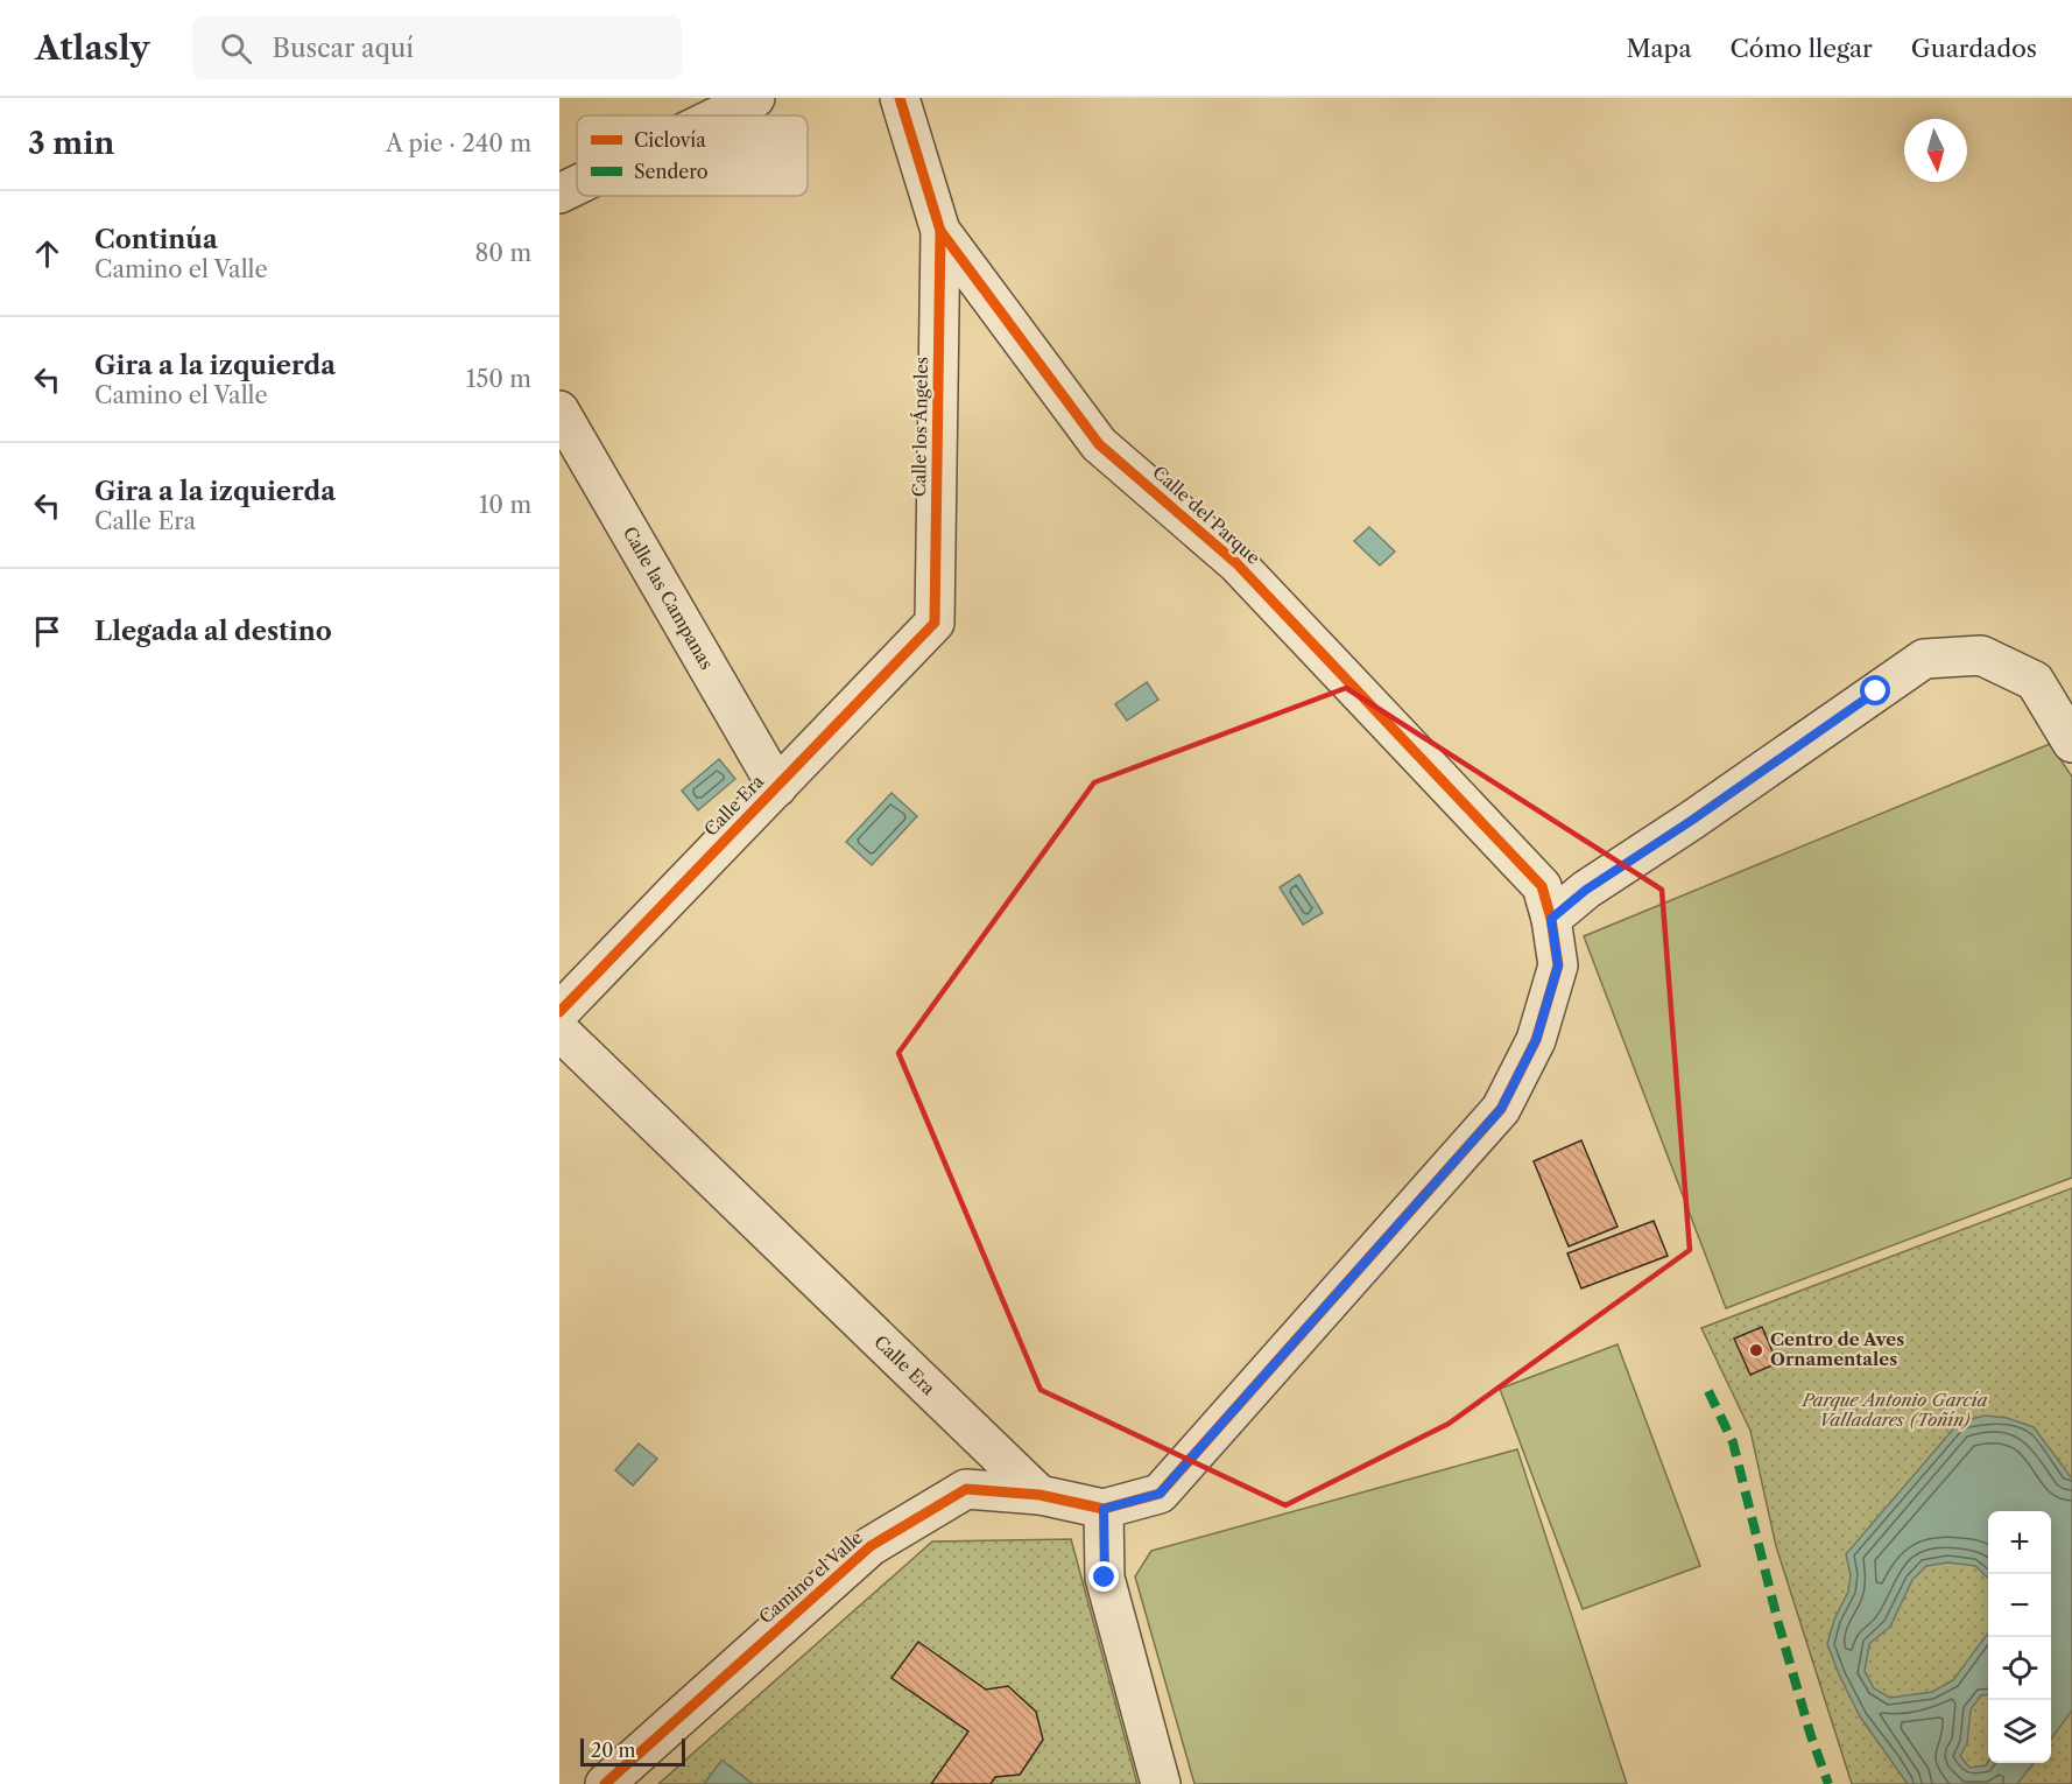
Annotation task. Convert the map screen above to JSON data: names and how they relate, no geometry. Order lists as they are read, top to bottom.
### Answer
{
  "streets": {
    "street": [
      "Calle los Ángeles",
      "Calle del Parque",
      "Calle las Campanas",
      "Calle Era",
      "Camino el Valle"
    ]
  },
  "crossings": [
    ["Calle los Ángeles", "Calle del Parque"],
    ["Calle los Ángeles", "Calle Era"],
    ["Calle del Parque", "Camino el Valle"],
    ["Calle las Campanas", "Calle Era"],
    ["Calle Era", "Camino el Valle"]
  ],
  "parks": ["Parque Antonio García Valladares (Toñín)"],
  "places": ["Centro de Aves Ornamentales"],
  "legend": ["Ciclovía", "Sendero"],
  "scale_bar": "20 m",
  "north": "bottom",
  "page": {
    "header": "Atlasly",
    "search": "Buscar aquí",
    "nav": ["Mapa", "Cómo llegar", "Guardados"],
    "heading": ["3 min", "A pie · 240 m"],
    "list": [
      ["Continúa", "Camino el Valle", "80 m"],
      ["Gira a la izquierda", "Camino el Valle", "150 m"],
      ["Gira a la izquierda", "Calle Era", "10 m"],
      "Llegada al destino"
    ],
    "map_buttons": ["+", "−"],
    "scale": "20 m"
  }
}
